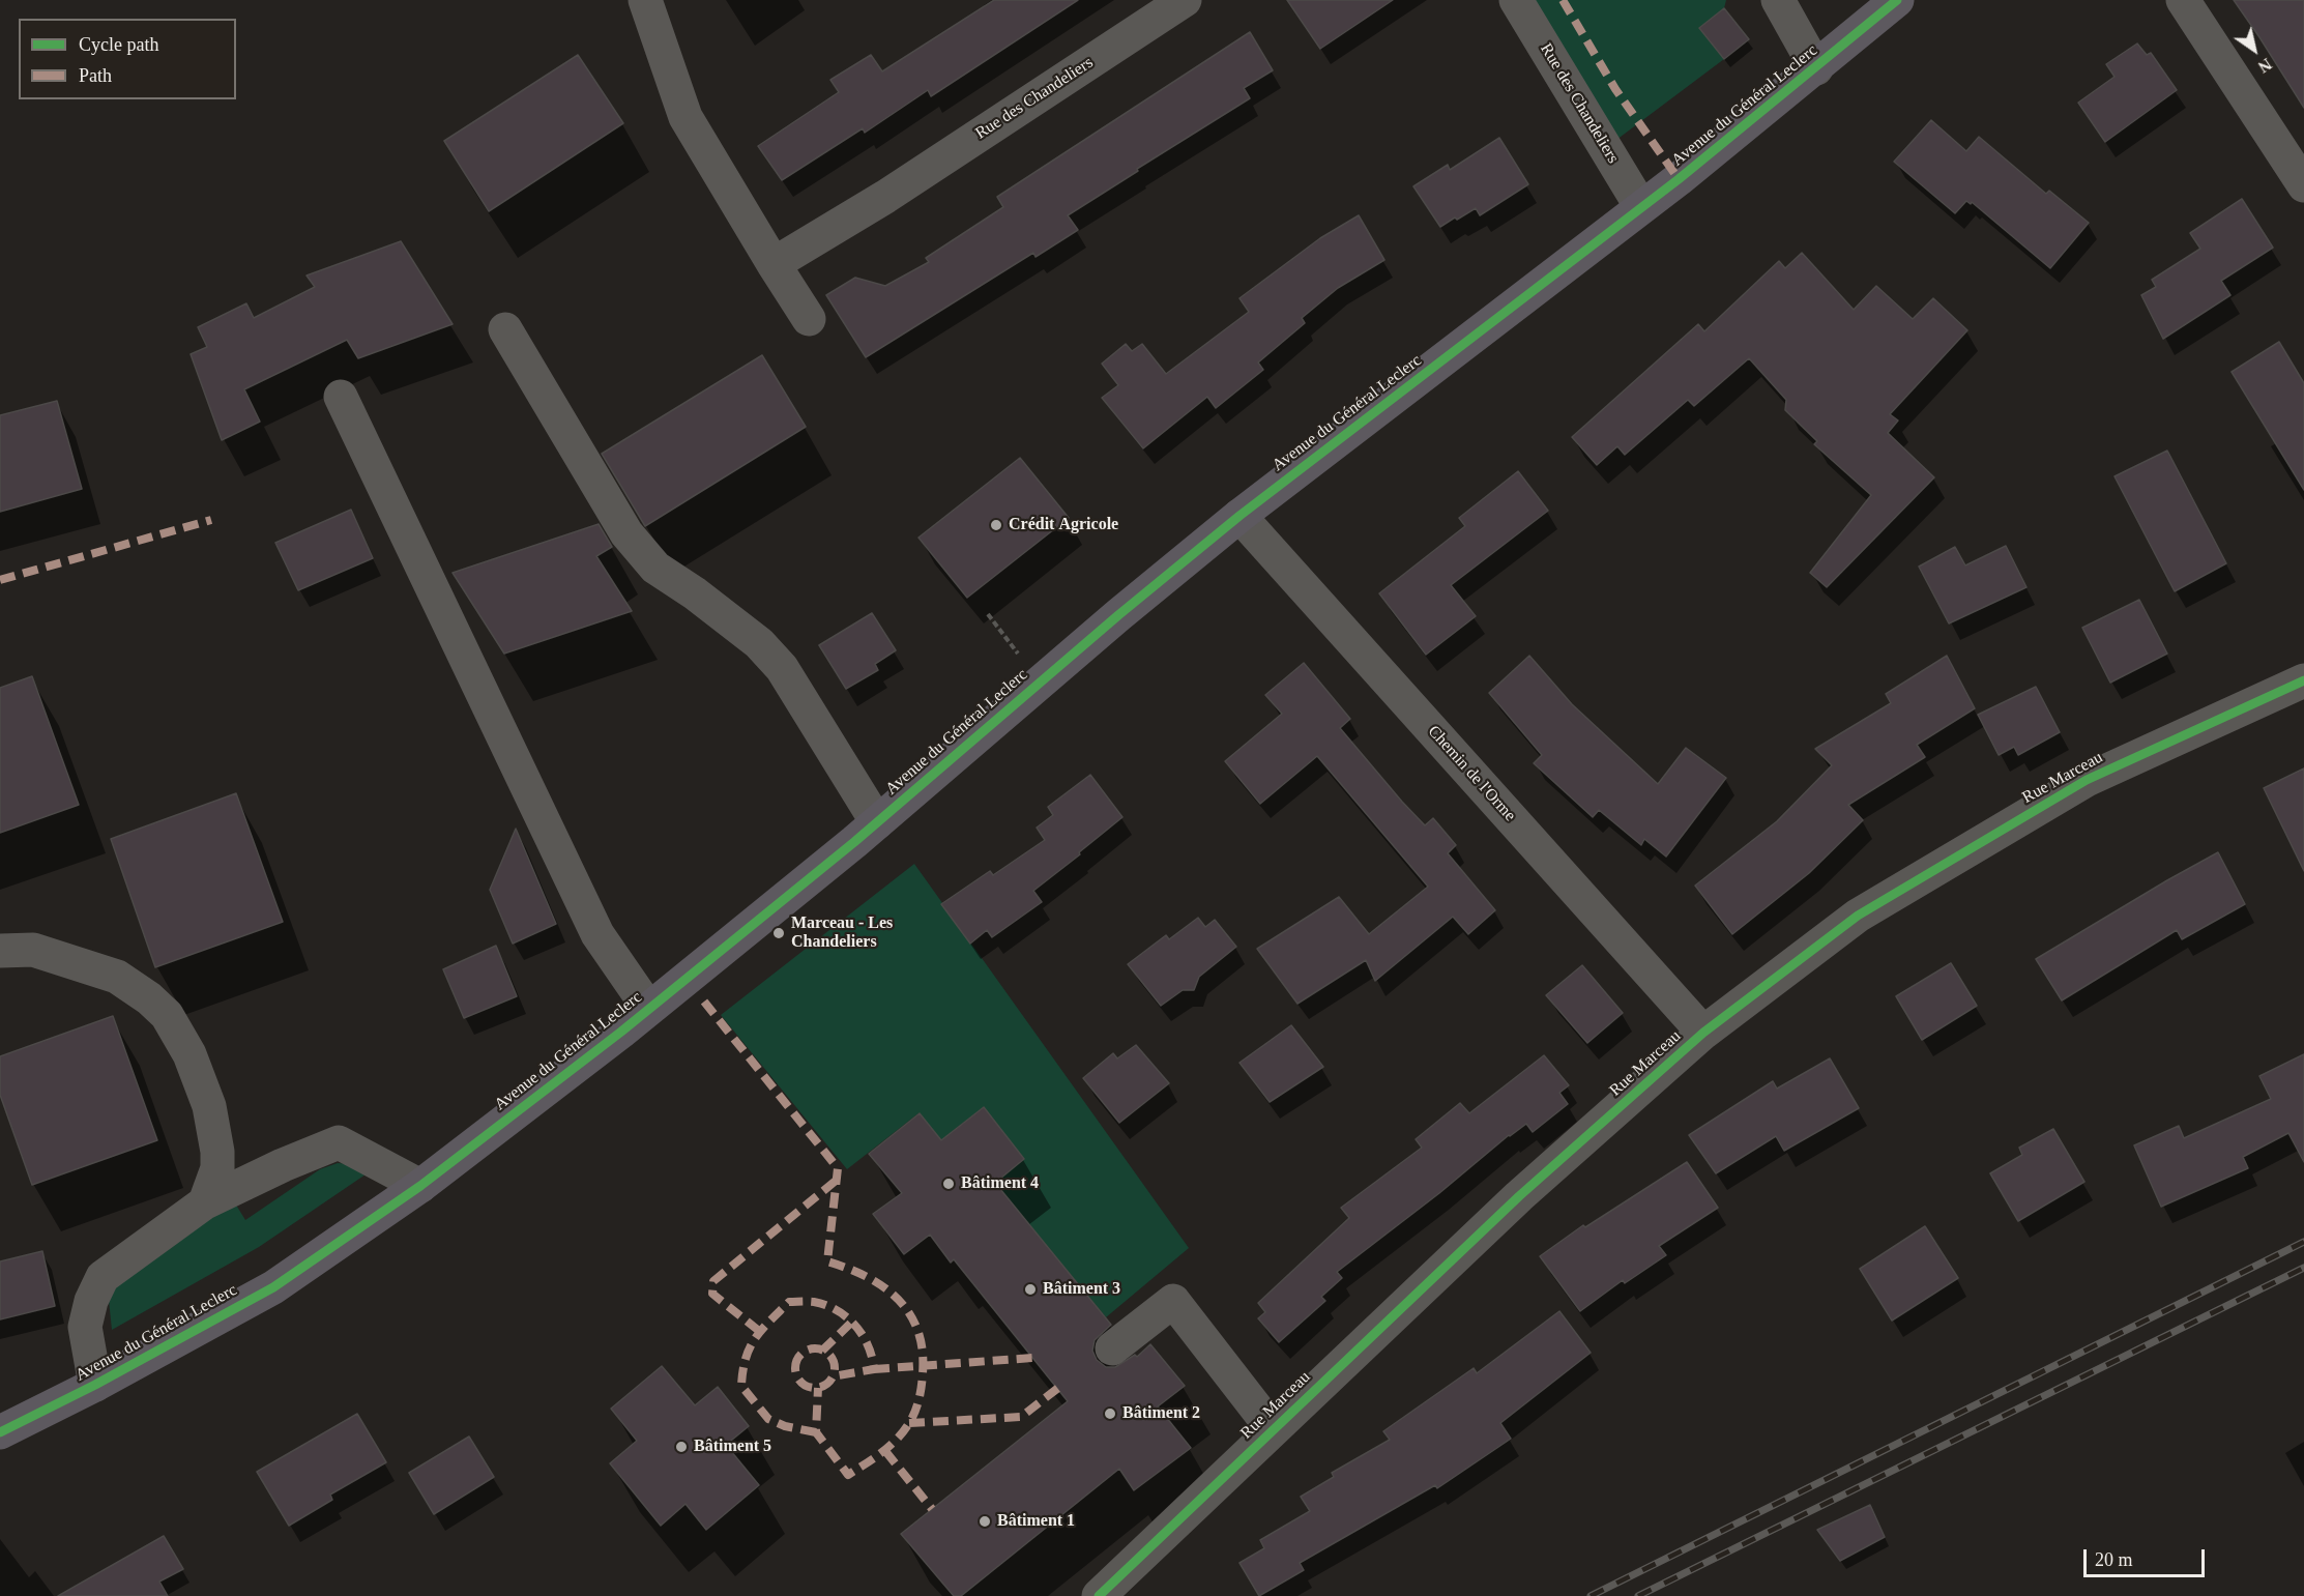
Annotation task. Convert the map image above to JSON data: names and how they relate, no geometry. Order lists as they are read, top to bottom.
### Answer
{
  "streets": {
    "main road": ["Avenue du Général Leclerc"],
    "street": ["Rue des Chandeliers", "Chemin de l'Orme", "Rue Marceau"]
  },
  "crossings": [
    ["Rue des Chandeliers", "Avenue du Général Leclerc"],
    ["Avenue du Général Leclerc", "Chemin de l'Orme"],
    ["Chemin de l'Orme", "Rue Marceau"]
  ],
  "places": [
    "Crédit Agricole",
    "Marceau - Les Chandeliers",
    "Bâtiment 4",
    "Bâtiment 3",
    "Bâtiment 2",
    "Bâtiment 5",
    "Bâtiment 1"
  ],
  "legend": ["Cycle path", "Path"],
  "scale_bar": "20 m",
  "north": "bottom right"
}
